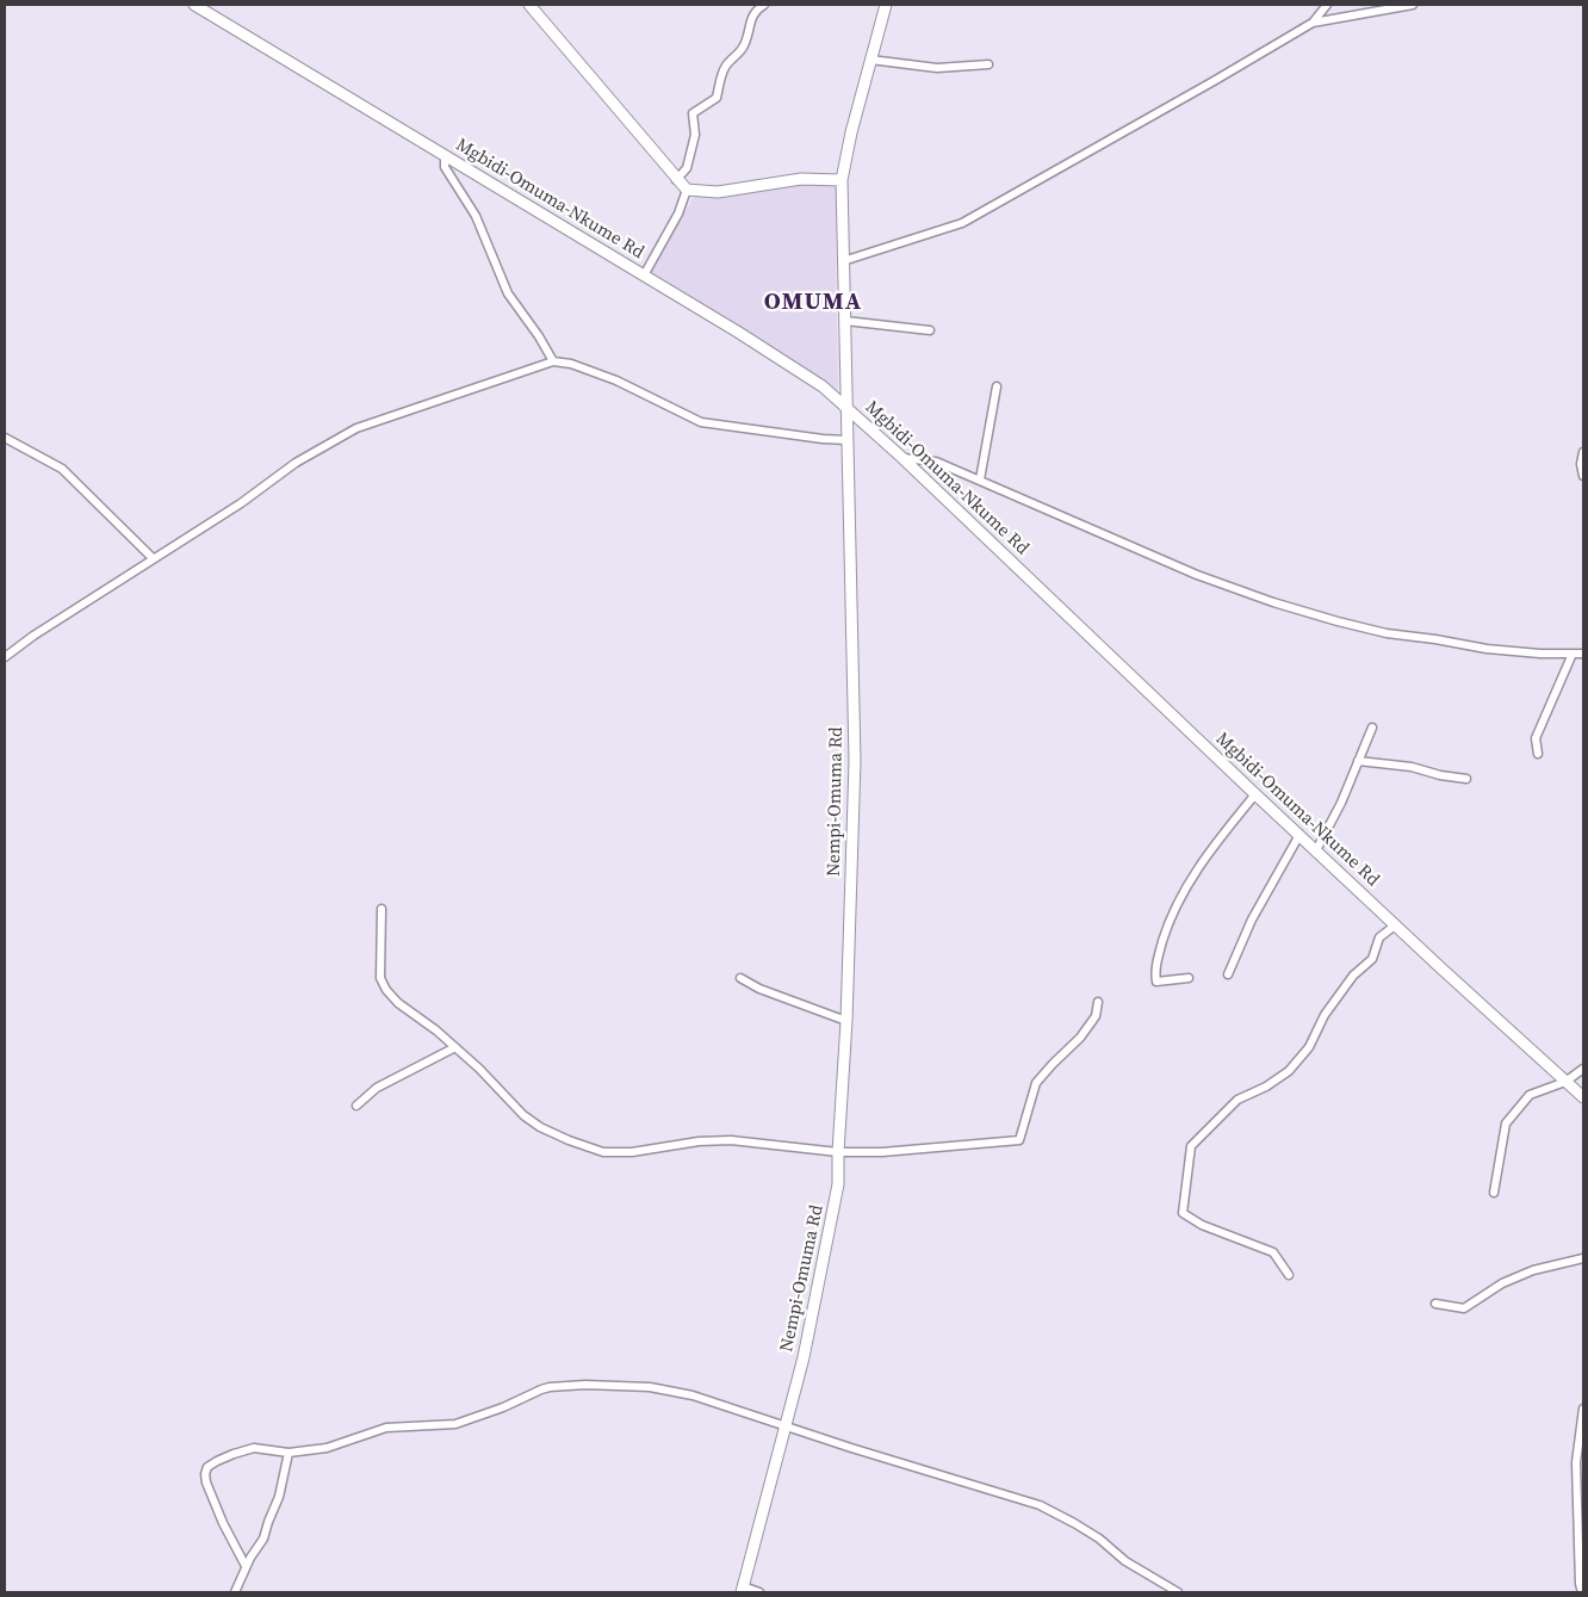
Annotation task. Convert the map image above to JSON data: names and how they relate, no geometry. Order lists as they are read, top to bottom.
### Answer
{
  "streets": {
    "street": ["Mgbidi-Omuma-Nkume Rd", "Nempi-Omuma Rd"]
  },
  "crossings": [
    ["Mgbidi-Omuma-Nkume Rd", "Nempi-Omuma Rd"]
  ],
  "districts": ["OMUMA"]
}
